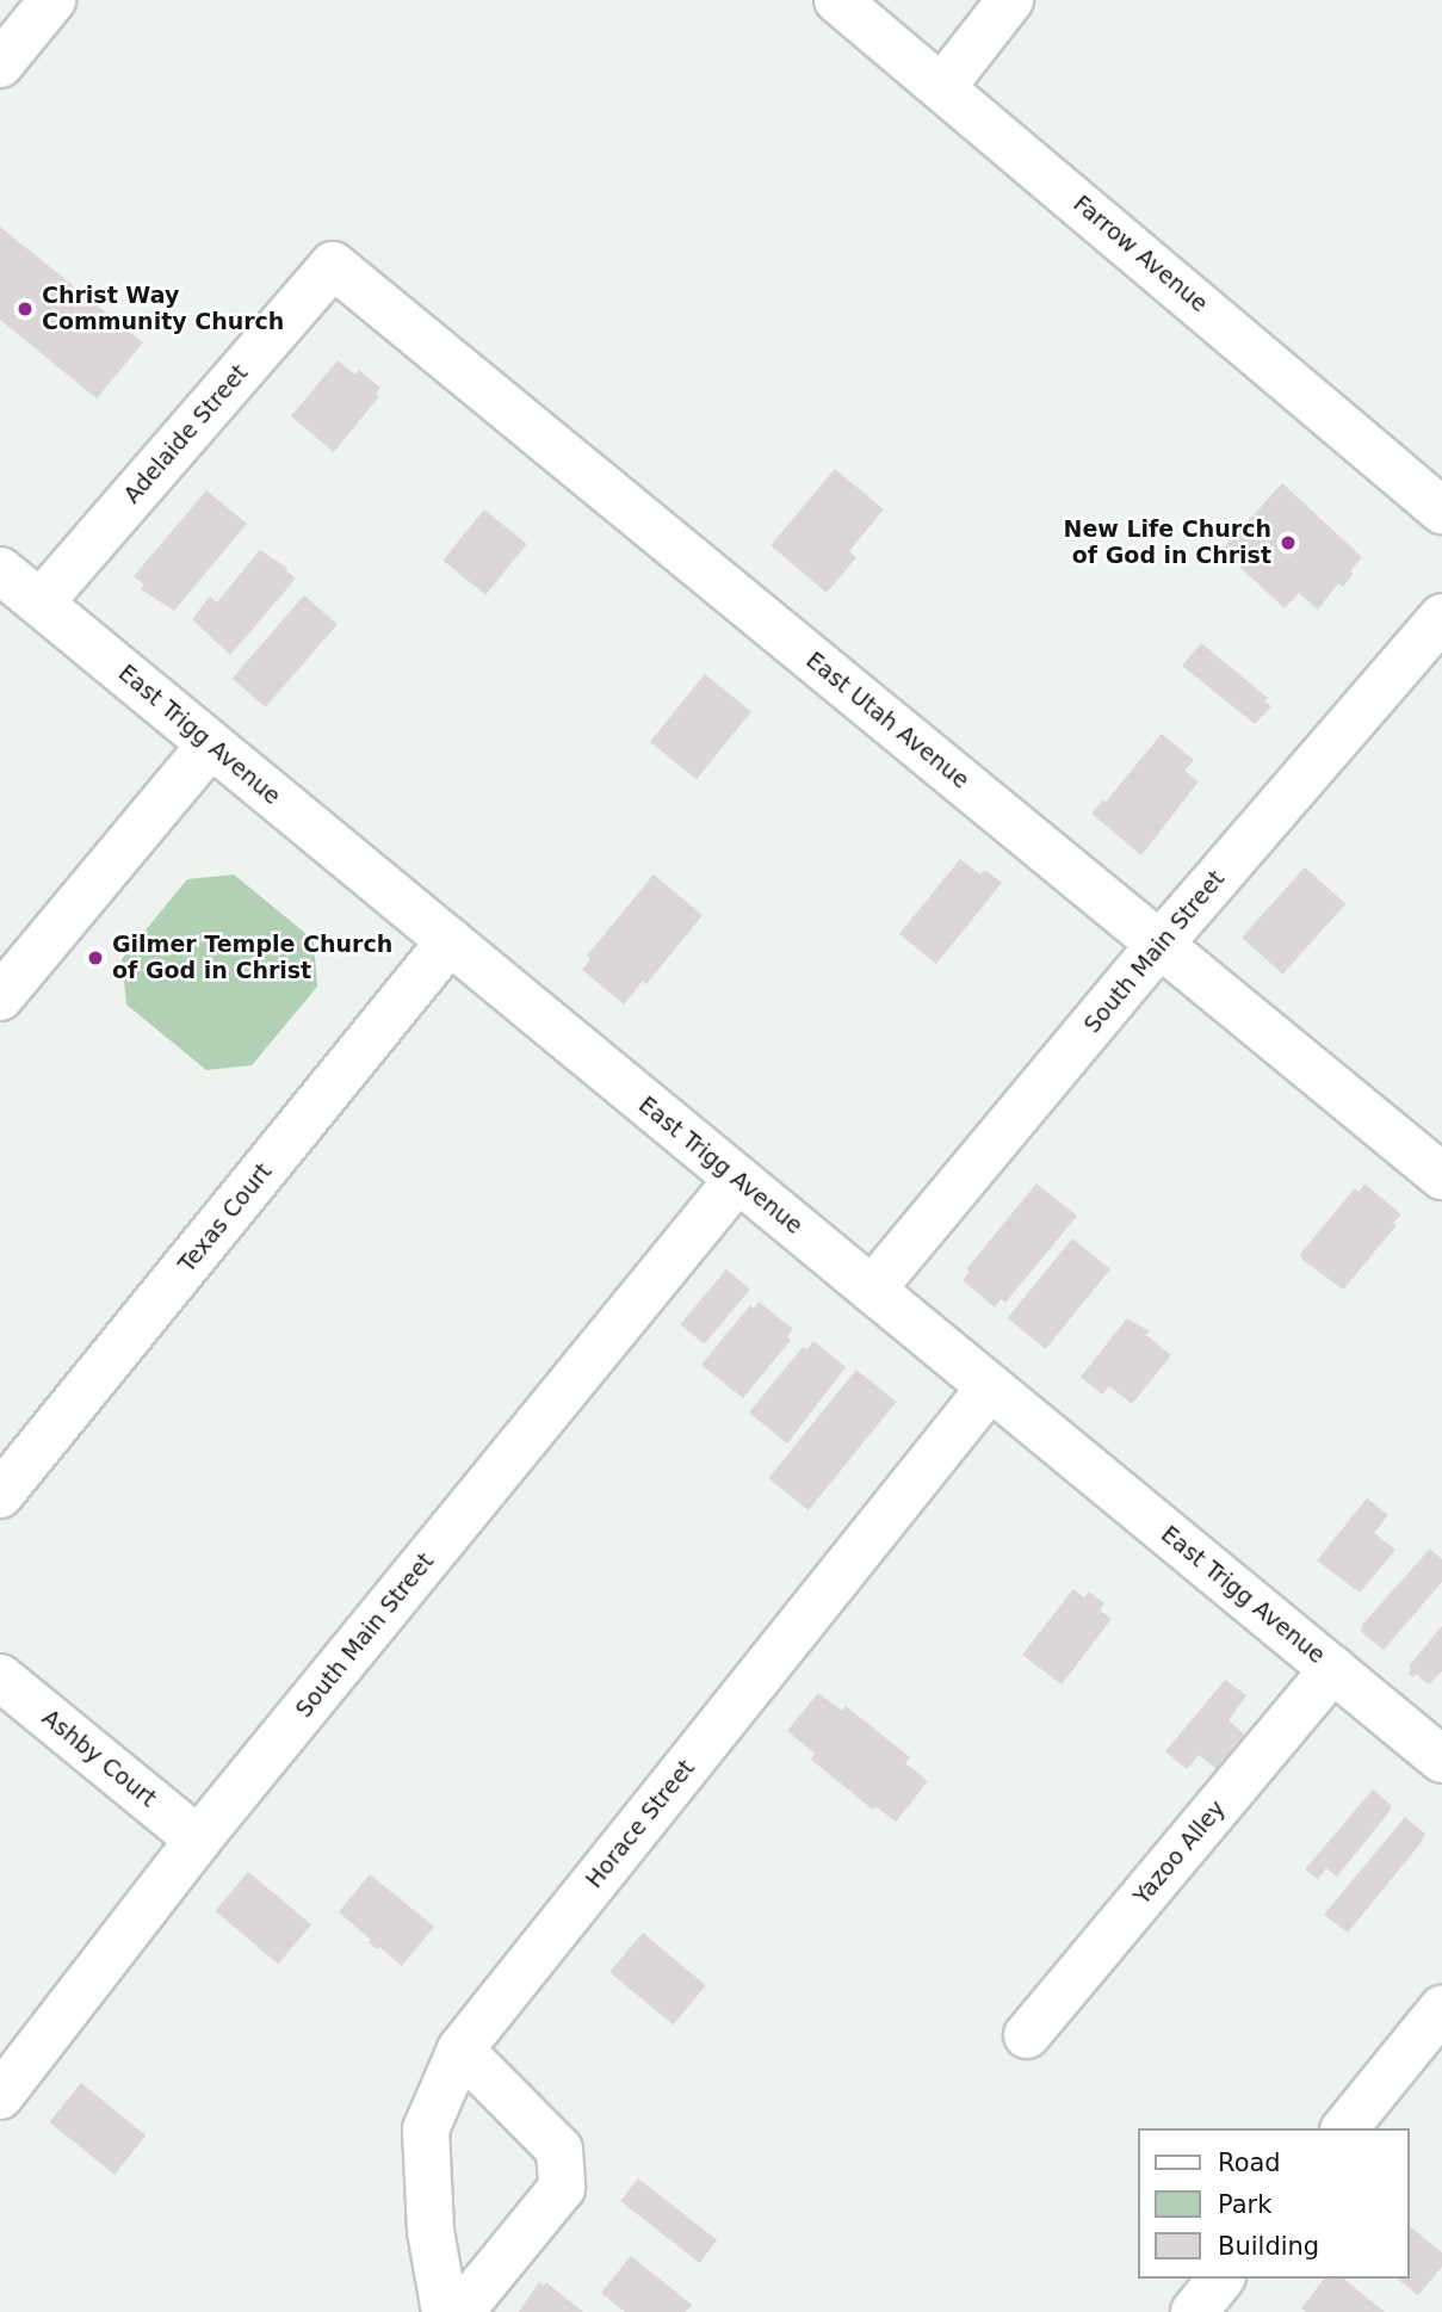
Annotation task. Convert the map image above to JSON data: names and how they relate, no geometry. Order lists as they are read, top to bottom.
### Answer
{
  "streets": {
    "street": [
      "Farrow Avenue",
      "Adelaide Street",
      "East Utah Avenue",
      "East Trigg Avenue",
      "South Main Street",
      "Texas Court",
      "Ashby Court",
      "Horace Street",
      "Yazoo Alley"
    ]
  },
  "crossings": [
    ["Adelaide Street", "East Utah Avenue"],
    ["Adelaide Street", "East Trigg Avenue"],
    ["East Utah Avenue", "South Main Street"],
    ["East Trigg Avenue", "South Main Street"],
    ["East Trigg Avenue", "Texas Court"],
    ["East Trigg Avenue", "Horace Street"],
    ["East Trigg Avenue", "Yazoo Alley"],
    ["South Main Street", "Ashby Court"]
  ],
  "places": ["Christ Way Community Church", "New Life Church of God in Christ", "Gilmer Temple Church of God in Christ"],
  "legend": ["Road", "Park", "Building"]
}
